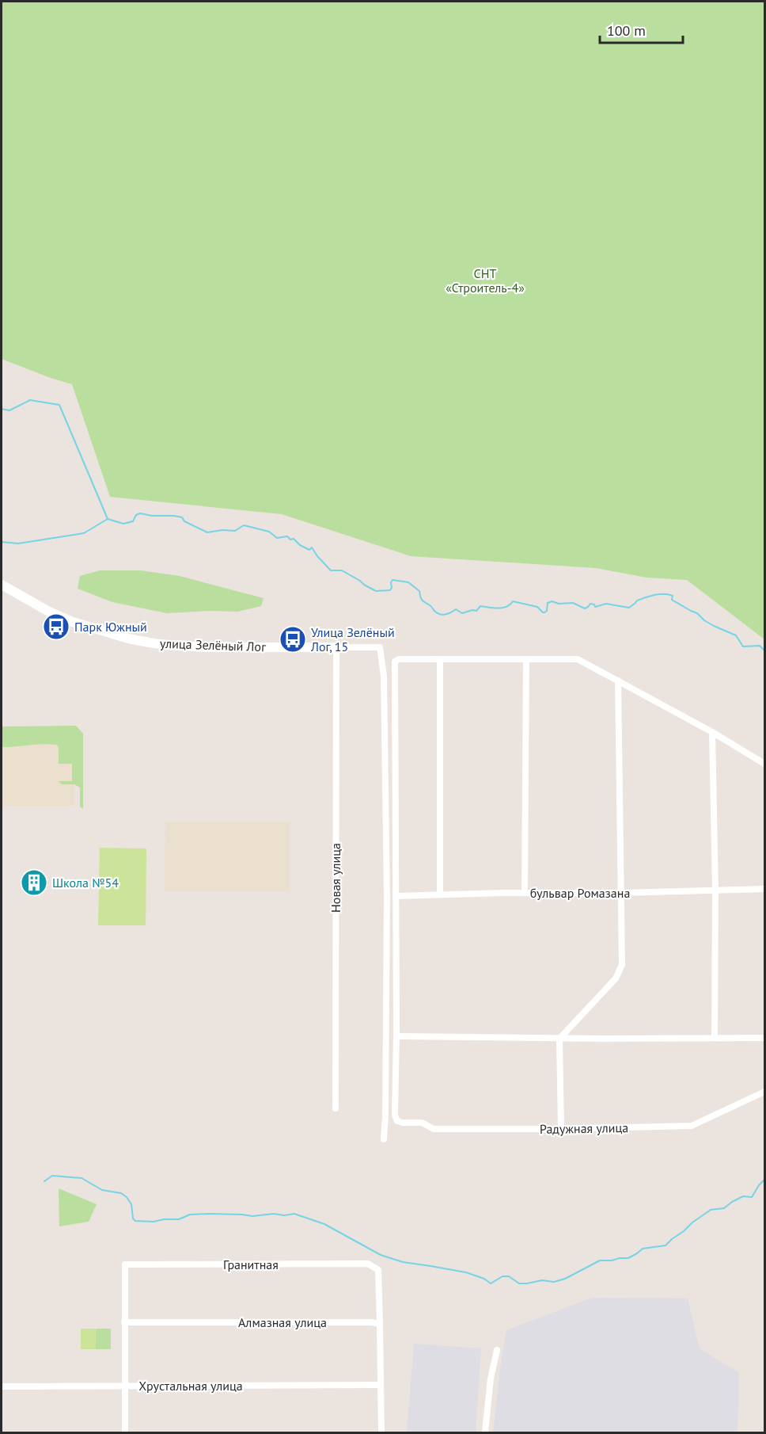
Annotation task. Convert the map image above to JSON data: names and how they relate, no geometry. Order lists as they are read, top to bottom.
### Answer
{
  "streets": {
    "street": [
      "улица Зелёный Лог",
      "Новая улица",
      "бульвар Ромазана",
      "Радужная улица",
      "Гранитная",
      "Алмазная улица",
      "Хрустальная улица"
    ]
  },
  "crossings": [
    ["улица Зелёный Лог", "Новая улица"],
    ["Гранитная", "Алмазная улица"]
  ],
  "parks": ["СНТ «Строитель-4»"],
  "places": {
    "bus stop": ["Парк Южный", "Улица Зелёный Лог, 15"],
    "building": ["Школа №54"]
  },
  "scale_bar": "100 m"
}
